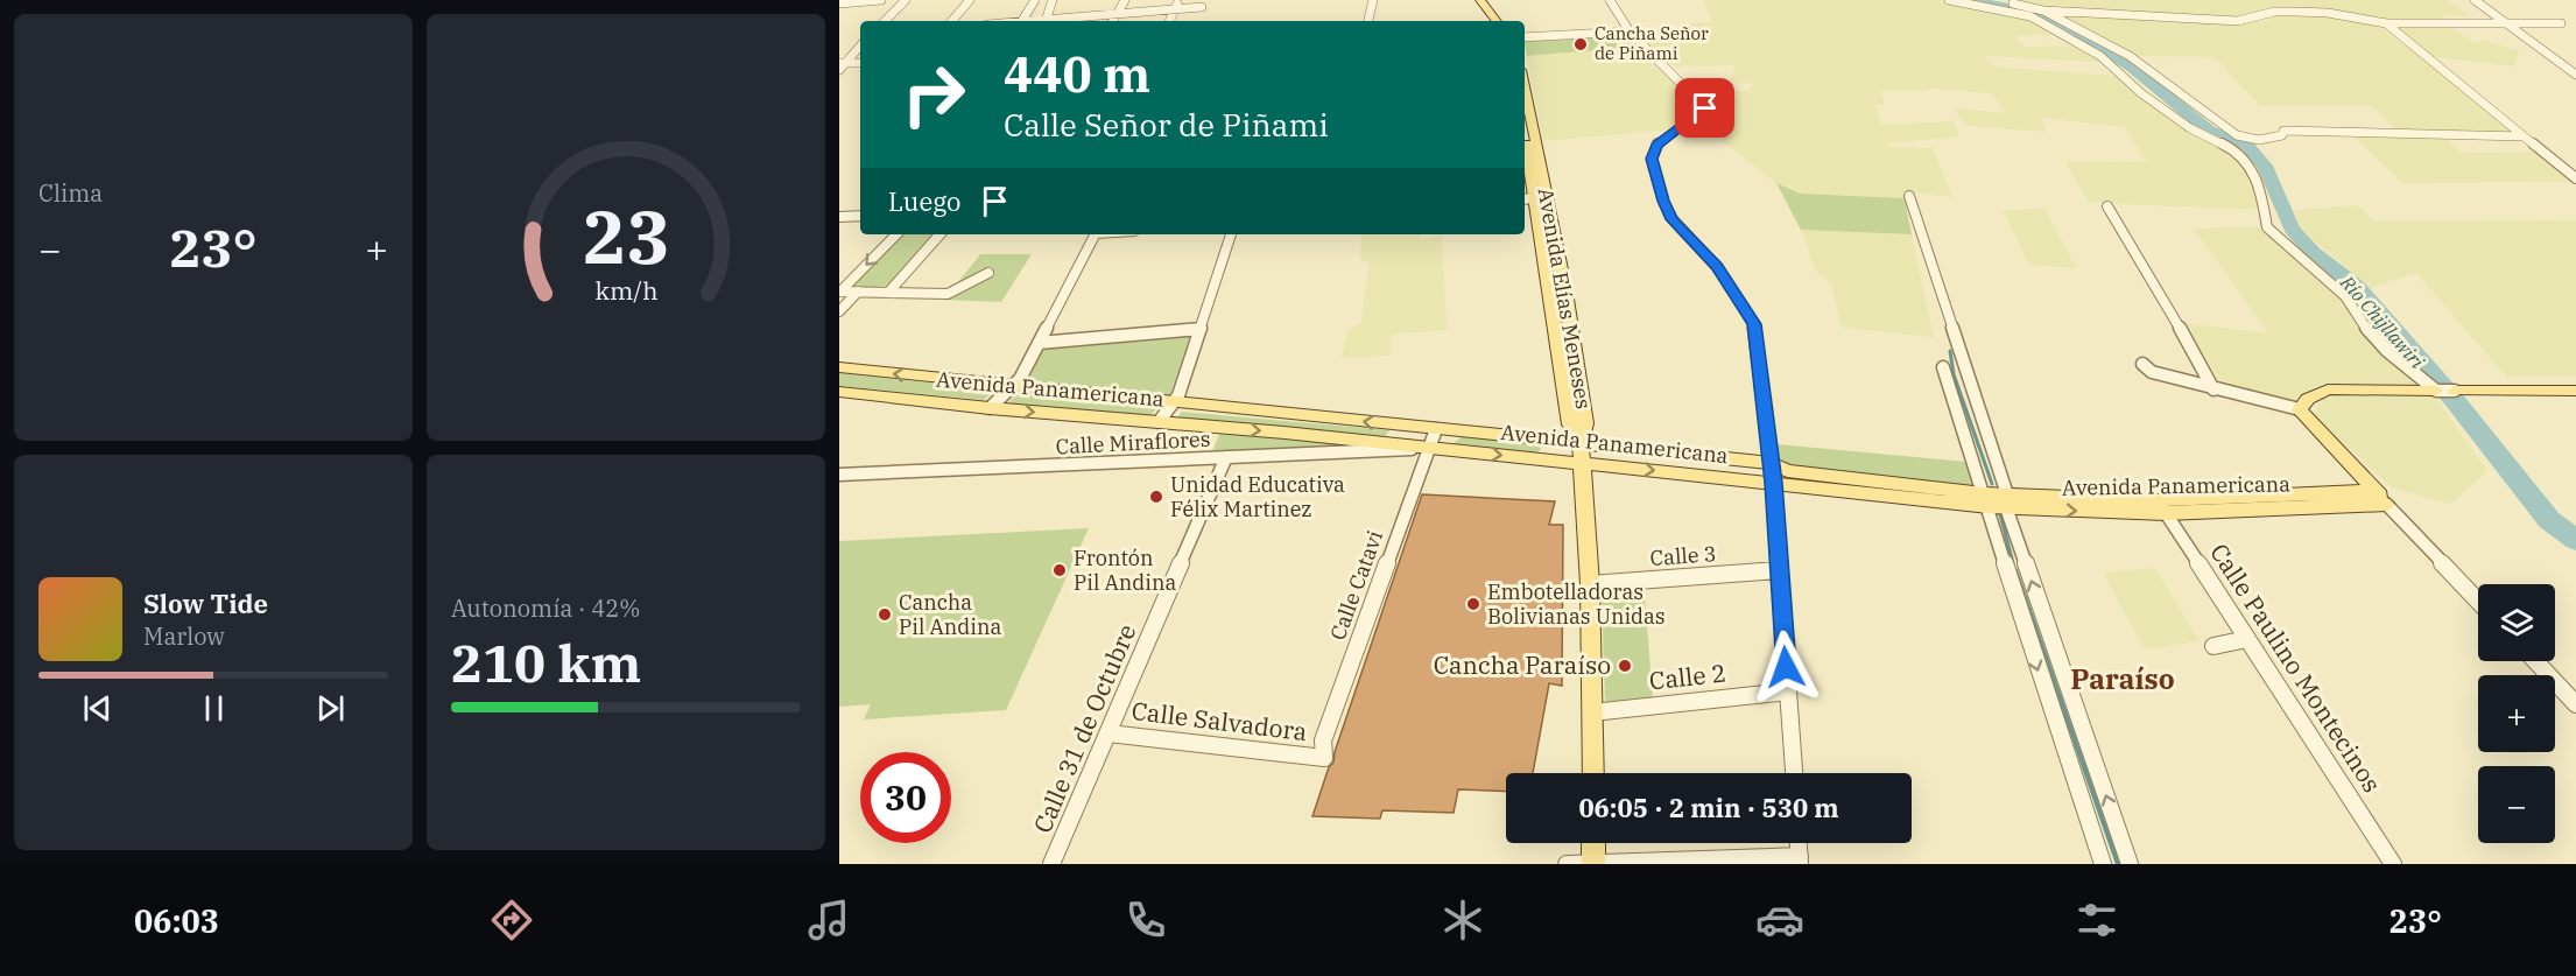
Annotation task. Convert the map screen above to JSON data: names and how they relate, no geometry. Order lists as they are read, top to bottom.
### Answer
{
  "streets": {
    "main road": ["Avenida Elías Meneses", "Avenida Panamericana"],
    "street": [
      "Calle Miraflores",
      "Calle 3",
      "Calle Catavi",
      "Calle Paulino Montecinos",
      "Calle 2",
      "Calle Salvadora",
      "Calle 31 de Octubre"
    ]
  },
  "crossings": [
    ["Avenida Elías Meneses", "Avenida Panamericana"],
    ["Avenida Elías Meneses", "Calle 3"],
    ["Avenida Elías Meneses", "Calle 2"],
    ["Avenida Panamericana", "Calle Miraflores"],
    ["Avenida Panamericana", "Calle Catavi"],
    ["Avenida Panamericana", "Calle Paulino Montecinos"],
    ["Calle Miraflores", "Calle Catavi"],
    ["Calle Miraflores", "Calle 31 de Octubre"],
    ["Calle Catavi", "Calle Salvadora"],
    ["Calle Salvadora", "Calle 31 de Octubre"]
  ],
  "districts": ["Paraíso"],
  "water": ["Río Chijllawiri"],
  "places": [
    "Cancha Señor de Piñami",
    "Unidad Educativa Félix Martinez",
    "Frontón Pil Andina",
    "Embotelladoras Bolivianas Unidas",
    "Cancha Pil Andina",
    "Cancha Paraíso"
  ],
  "page": {
    "tile": [
      "Clima",
      ["Autonomía · 42%", "210 km"]
    ],
    "turn": ["440 m", "Calle Señor de Piñami"],
    "then": "Luego",
    "heat": ["−", "23°", "+"],
    "song": ["Slow Tide", "Marlow"],
    "map_buttons": ["+", "−"],
    "limit": "30",
    "trip": "06:05 · 2 min · 530 m",
    "tabs": ["06:03", "23°"],
    "gauge": ["23", "km/h"]
  }
}
